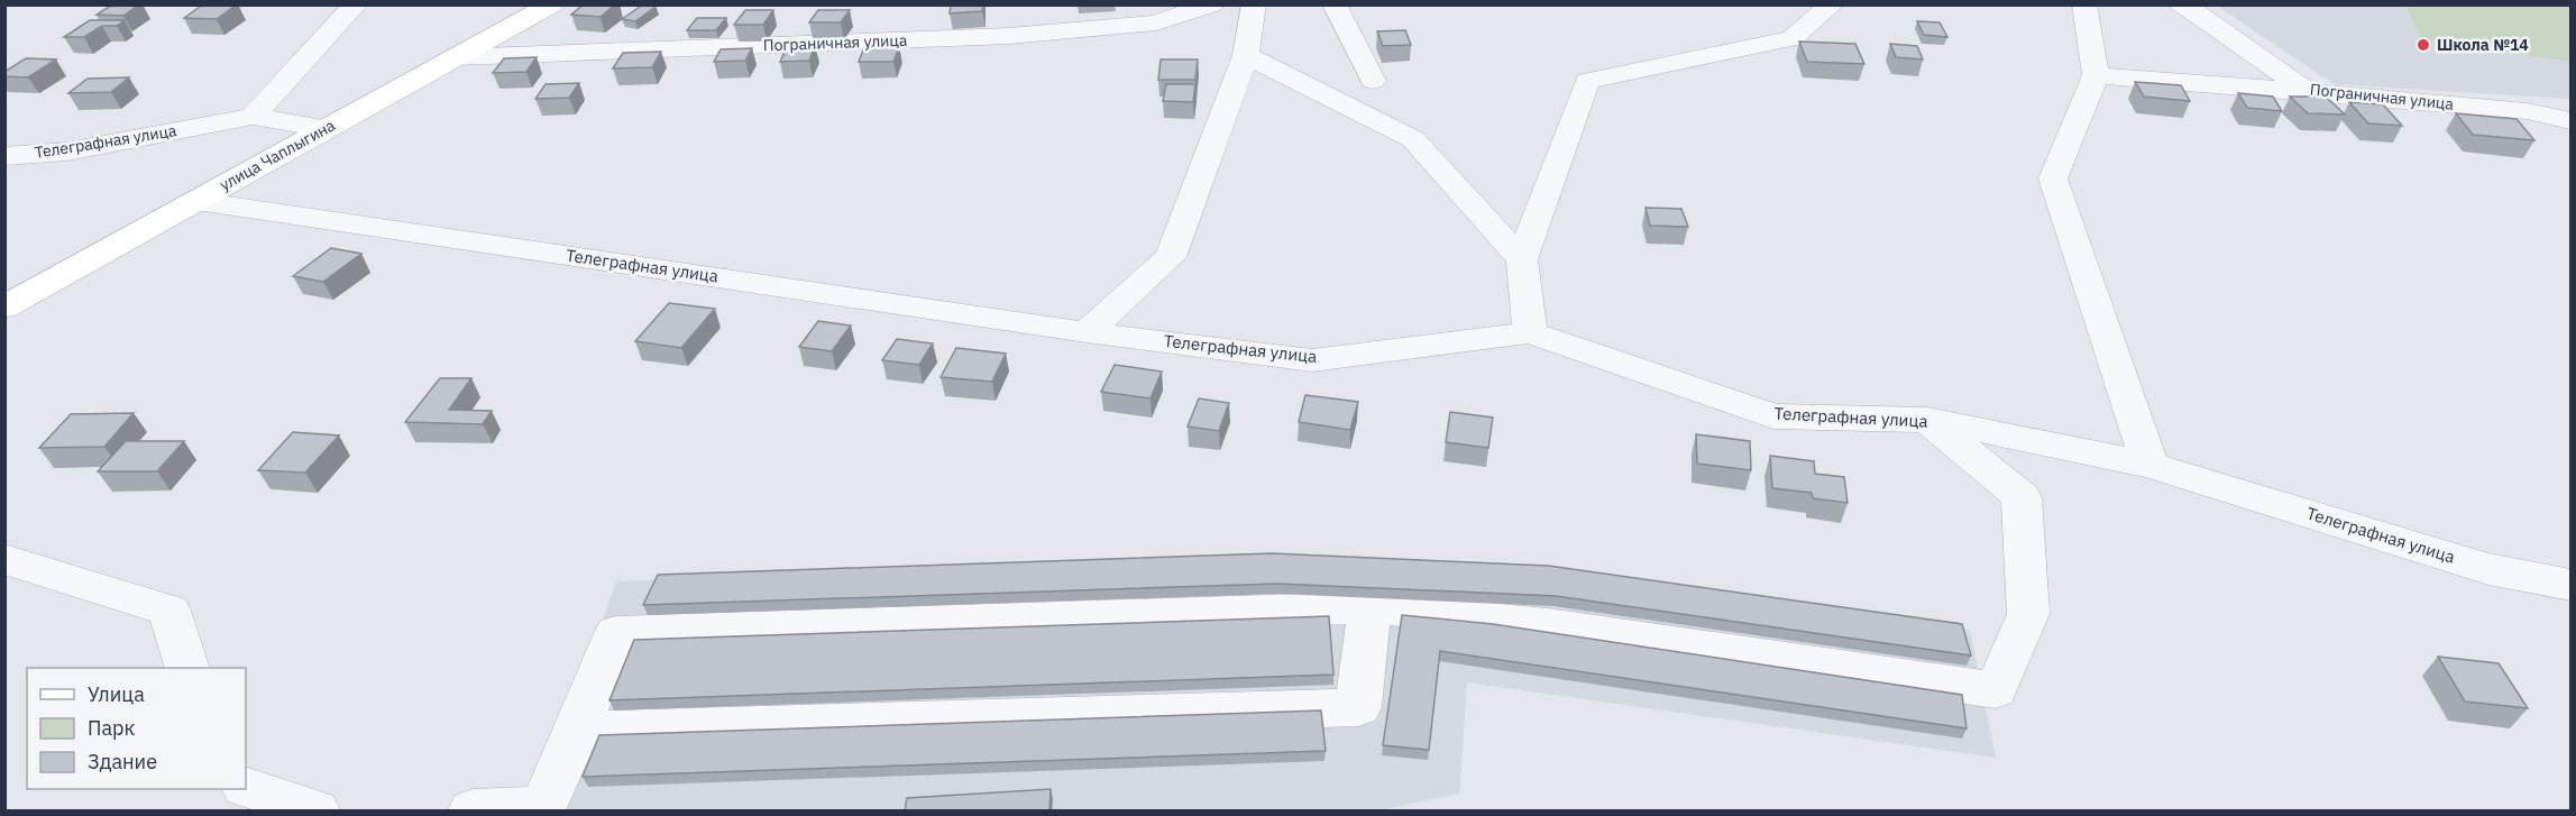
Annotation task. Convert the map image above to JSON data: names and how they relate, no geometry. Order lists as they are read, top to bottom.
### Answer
{
  "streets": {
    "main road": ["улица Чаплыгина"],
    "street": ["Пограничная улица", "Телеграфная улица"]
  },
  "crossings": [
    ["Пограничная улица", "улица Чаплыгина"],
    ["Телеграфная улица", "улица Чаплыгина"]
  ],
  "places": ["Школа №14"],
  "legend": ["Улица", "Парк", "Здание"]
}
